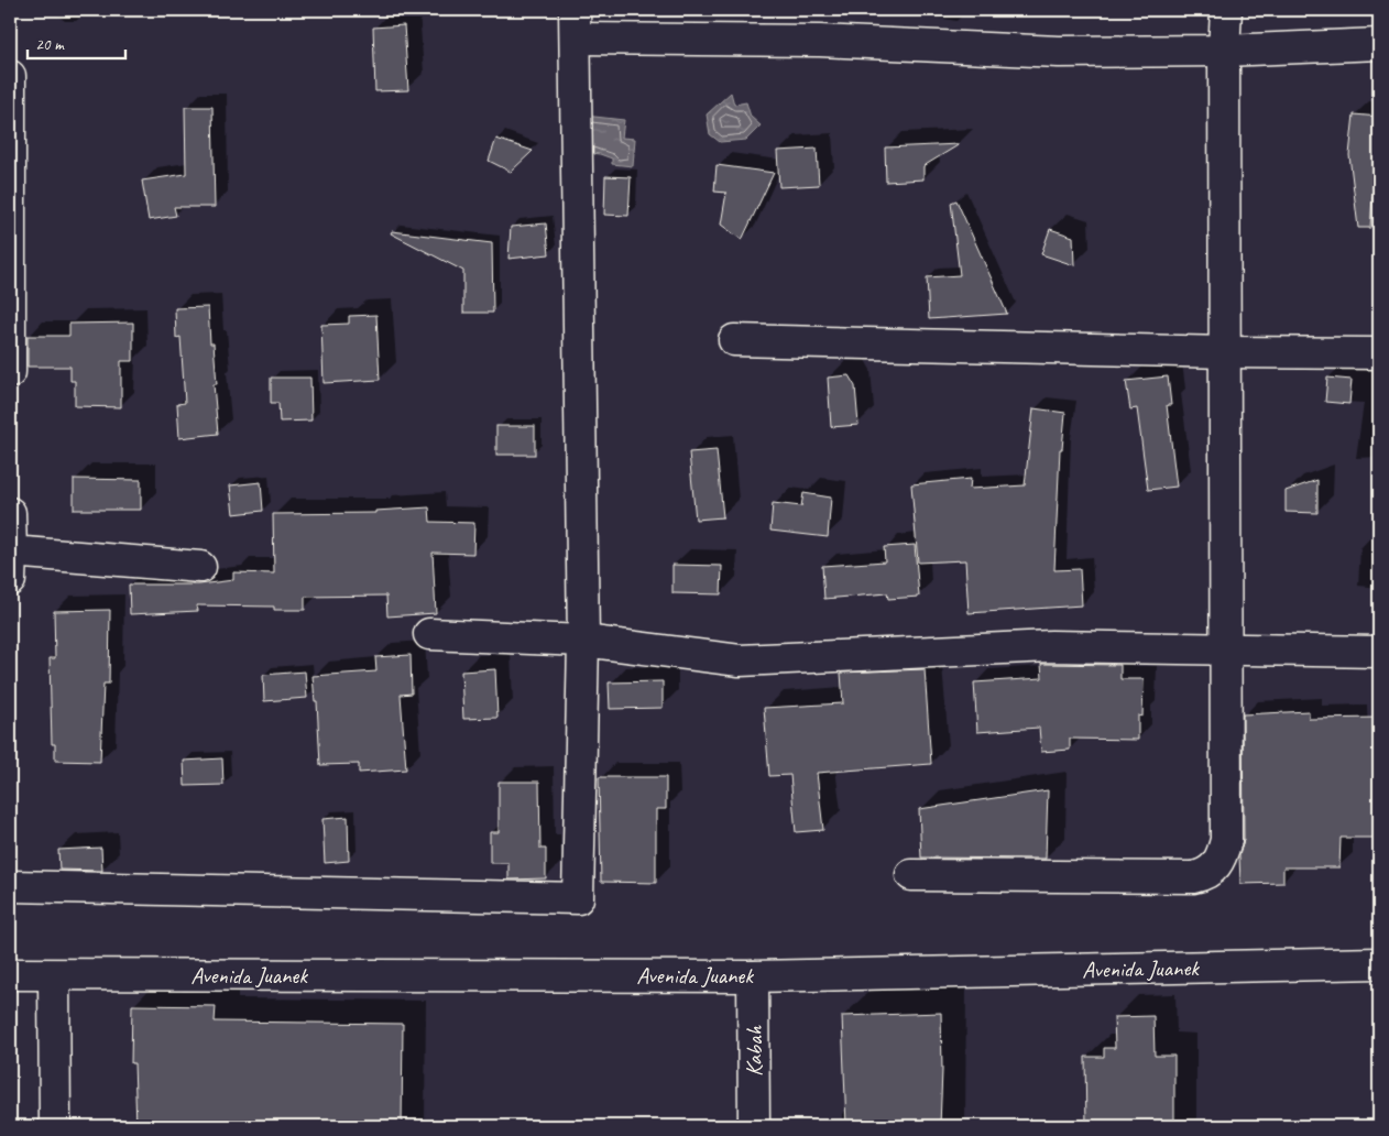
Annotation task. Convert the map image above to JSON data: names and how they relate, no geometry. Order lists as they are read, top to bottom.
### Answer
{
  "streets": {
    "street": ["Avenida Juanek", "Kabah"]
  },
  "crossings": [
    ["Avenida Juanek", "Kabah"]
  ],
  "scale_bar": "20 m"
}
